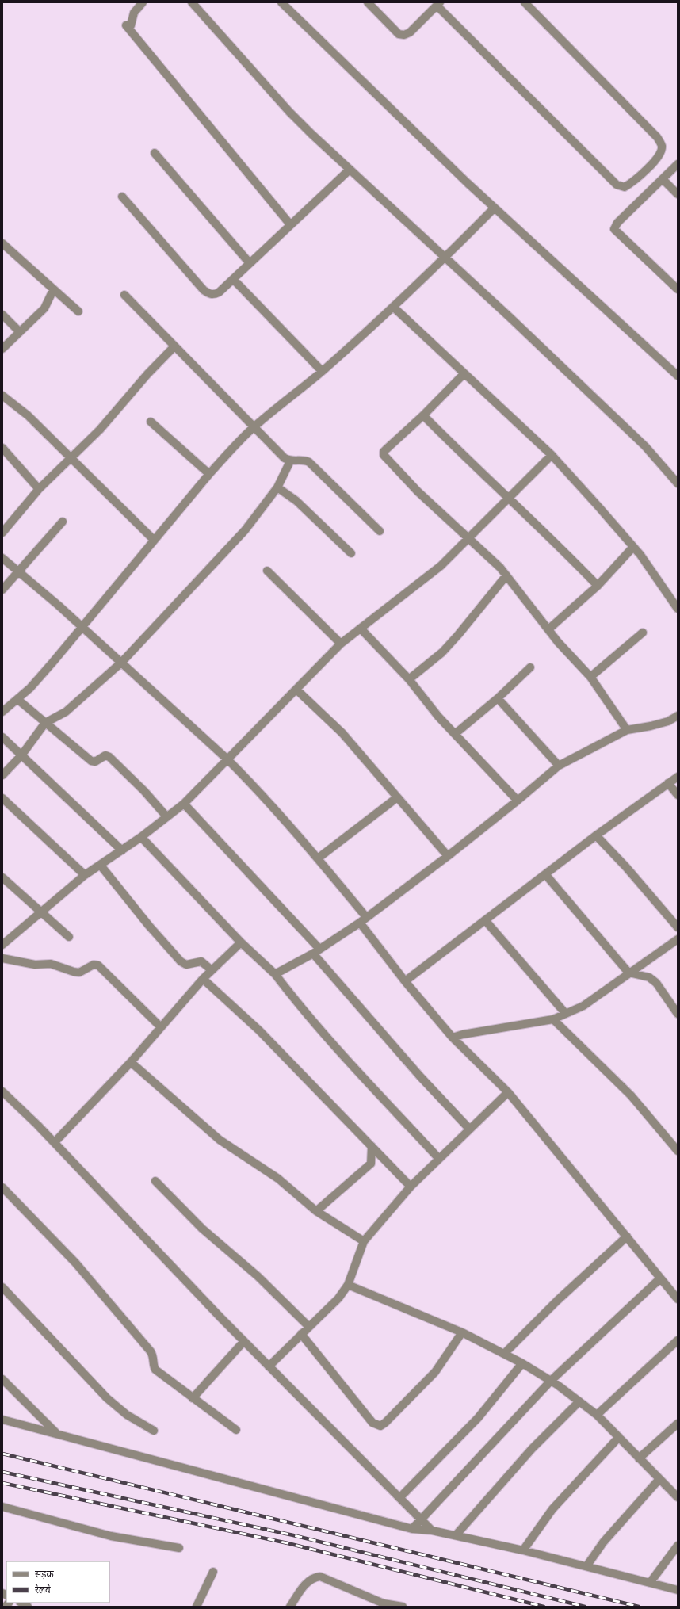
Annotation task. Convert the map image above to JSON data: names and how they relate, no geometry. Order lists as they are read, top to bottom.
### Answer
{
  "legend": ["सड़क", "रेलवे"]
}
